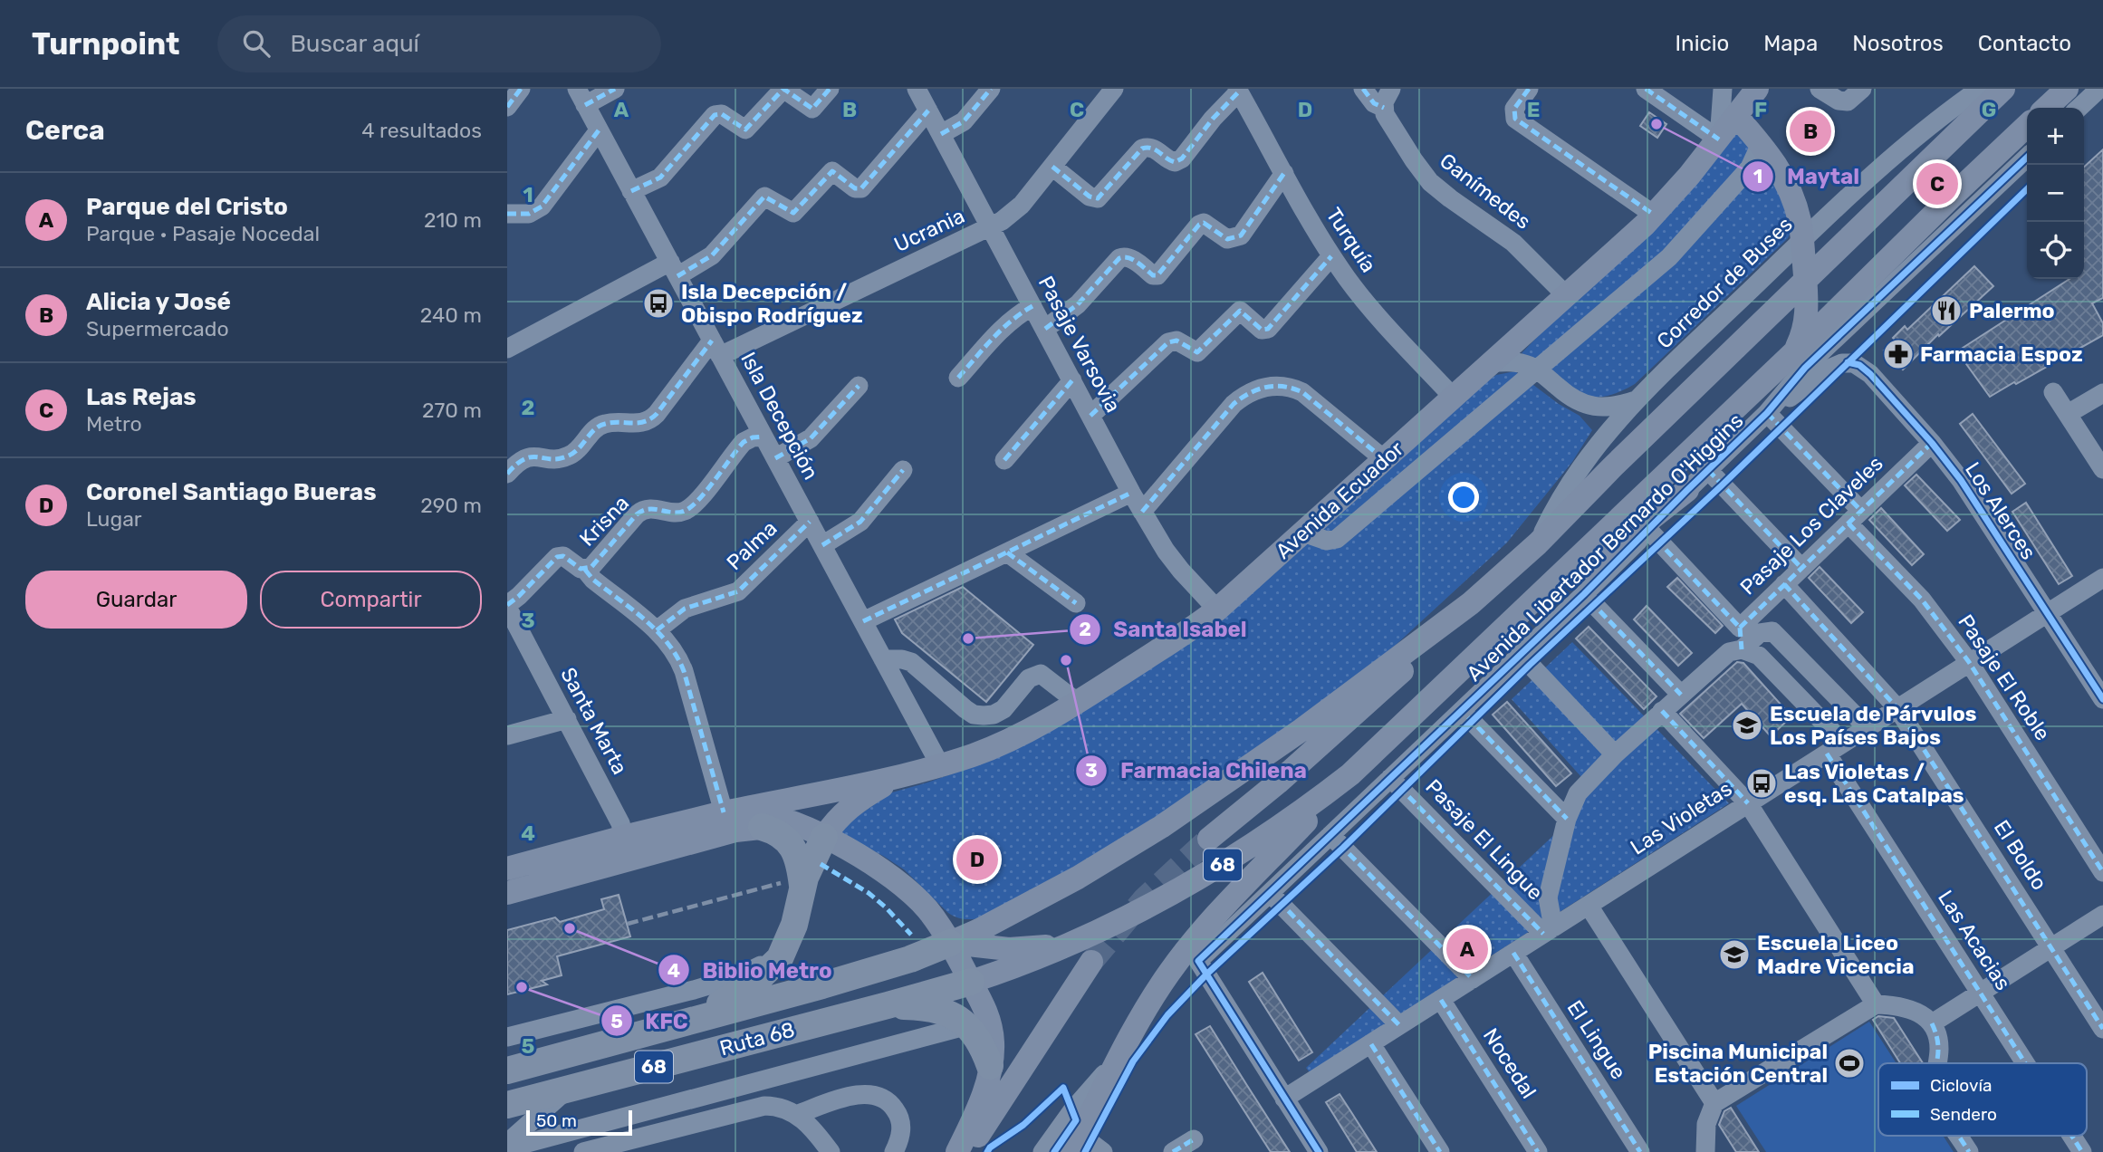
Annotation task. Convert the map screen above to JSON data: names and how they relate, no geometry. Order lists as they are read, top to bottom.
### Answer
{
  "streets": {
    "highway": ["68", "Ruta 68"],
    "main road": ["Avenida Ecuador", "Avenida Libertador Bernardo O'Higgins"],
    "street": [
      "Ganímedes",
      "Ucrania",
      "Turquía",
      "Corredor de Buses",
      "Pasaje Varsovia",
      "Isla Decepción",
      "Los Alerces",
      "Krisna",
      "Pasaje Los Claveles",
      "Palma",
      "Pasaje El Roble",
      "Santa Marta",
      "Las Violetas",
      "Pasaje El Lingue",
      "El Boldo",
      "Las Acacias",
      "El Lingue",
      "Nocedal"
    ]
  },
  "crossings": [
    ["Ganímedes", "Avenida Ecuador"],
    ["Ucrania", "Pasaje Varsovia"],
    ["Ucrania", "Isla Decepción"],
    ["Turquía", "Avenida Ecuador"],
    ["Pasaje Varsovia", "Avenida Ecuador"],
    ["Isla Decepción", "Avenida Ecuador"],
    ["Isla Decepción", "Krisna"],
    ["Isla Decepción", "Palma"],
    ["Los Alerces", "Pasaje Los Claveles"],
    ["Los Alerces", "Avenida Libertador Bernardo O'Higgins"],
    ["Los Alerces", "Pasaje El Roble"],
    ["Los Alerces", "Las Violetas"],
    ["Krisna", "Santa Marta"],
    ["Pasaje Los Claveles", "Pasaje El Roble"],
    ["Pasaje Los Claveles", "El Boldo"],
    ["Avenida Libertador Bernardo O'Higgins", "Pasaje El Roble"],
    ["Avenida Libertador Bernardo O'Higgins", "Pasaje El Lingue"],
    ["Avenida Libertador Bernardo O'Higgins", "Ruta 68"],
    ["Pasaje El Roble", "Las Violetas"],
    ["Las Violetas", "Pasaje El Lingue"],
    ["Las Violetas", "El Boldo"],
    ["Las Violetas", "Las Acacias"],
    ["Las Violetas", "El Lingue"],
    ["Las Violetas", "Nocedal"],
    ["68", "Ruta 68"]
  ],
  "places": {
    "other": [
      "Maytal",
      "Santa Isabel",
      "Farmacia Chilena",
      "Biblio Metro",
      "KFC"
    ],
    "bus stop": ["Isla Decepción / Obispo Rodríguez", "Las Violetas / esq. Las Catalpas"],
    "restaurant": ["Palermo"],
    "pharmacy": ["Farmacia Espoz"],
    "school or university": ["Escuela de Párvulos Los Países Bajos", "Escuela Liceo Madre Vicencia"],
    "sports": ["Piscina Municipal Estación Central"]
  },
  "legend": ["Ciclovía", "Sendero"],
  "scale_bar": "50 m",
  "page": {
    "header": "Turnpoint",
    "search": "Buscar aquí",
    "nav": [
      "Inicio",
      "Mapa",
      "Nosotros",
      "Contacto"
    ],
    "heading": ["Cerca", "4 resultados"],
    "pins": [
      "B",
      "C",
      "D",
      "A"
    ],
    "map_buttons": ["+", "−"],
    "list": [
      {
        "mark": "A",
        "name": "Parque del Cristo",
        "note": "Parque · Pasaje Nocedal",
        "value": "210 m"
      },
      {
        "mark": "B",
        "name": "Alicia y José",
        "note": "Supermercado",
        "value": "240 m"
      },
      {
        "mark": "C",
        "name": "Las Rejas",
        "note": "Metro",
        "value": "270 m"
      },
      {
        "mark": "D",
        "name": "Coronel Santiago Bueras",
        "note": "Lugar",
        "value": "290 m"
      }
    ],
    "buttons": ["Guardar", "Compartir"],
    "scale": "50 m"
  },
  "grid": {
    "columns": [
      "A",
      "B",
      "C",
      "D",
      "E",
      "F",
      "G"
    ],
    "rows": [
      "1",
      "2",
      "3",
      "4",
      "5"
    ]
  }
}
